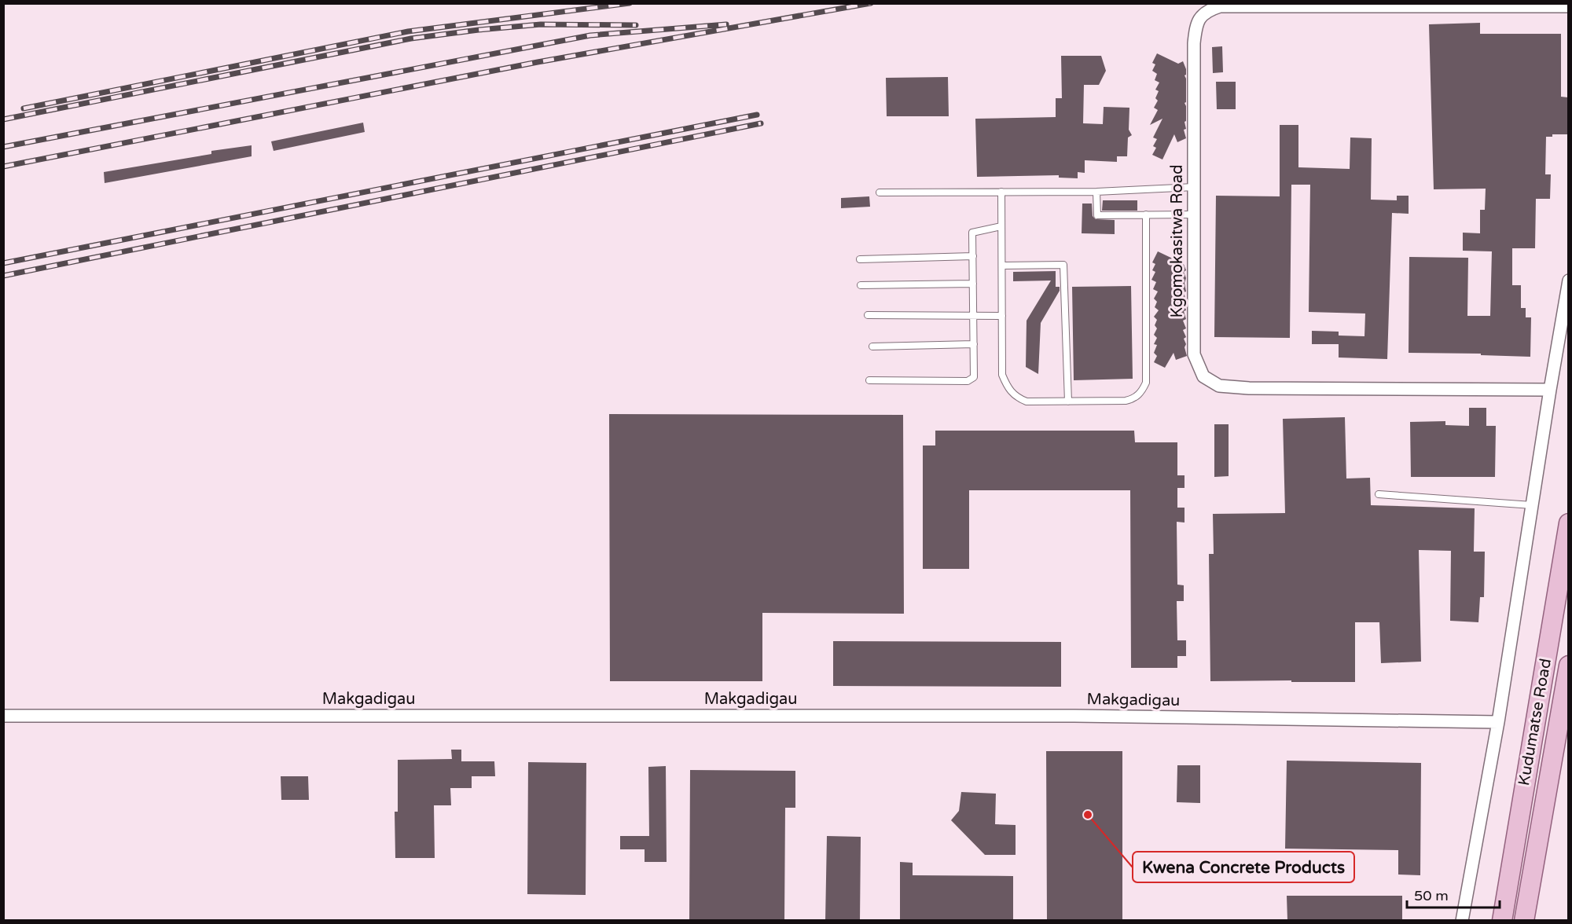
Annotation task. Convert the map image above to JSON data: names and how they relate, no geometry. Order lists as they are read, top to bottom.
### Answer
{
  "streets": {
    "main road": ["Kudumatse Road"],
    "street": ["Kgomokasitwa Road", "Makgadigau"]
  },
  "places": ["Kwena Concrete Products"],
  "scale_bar": "50 m"
}
